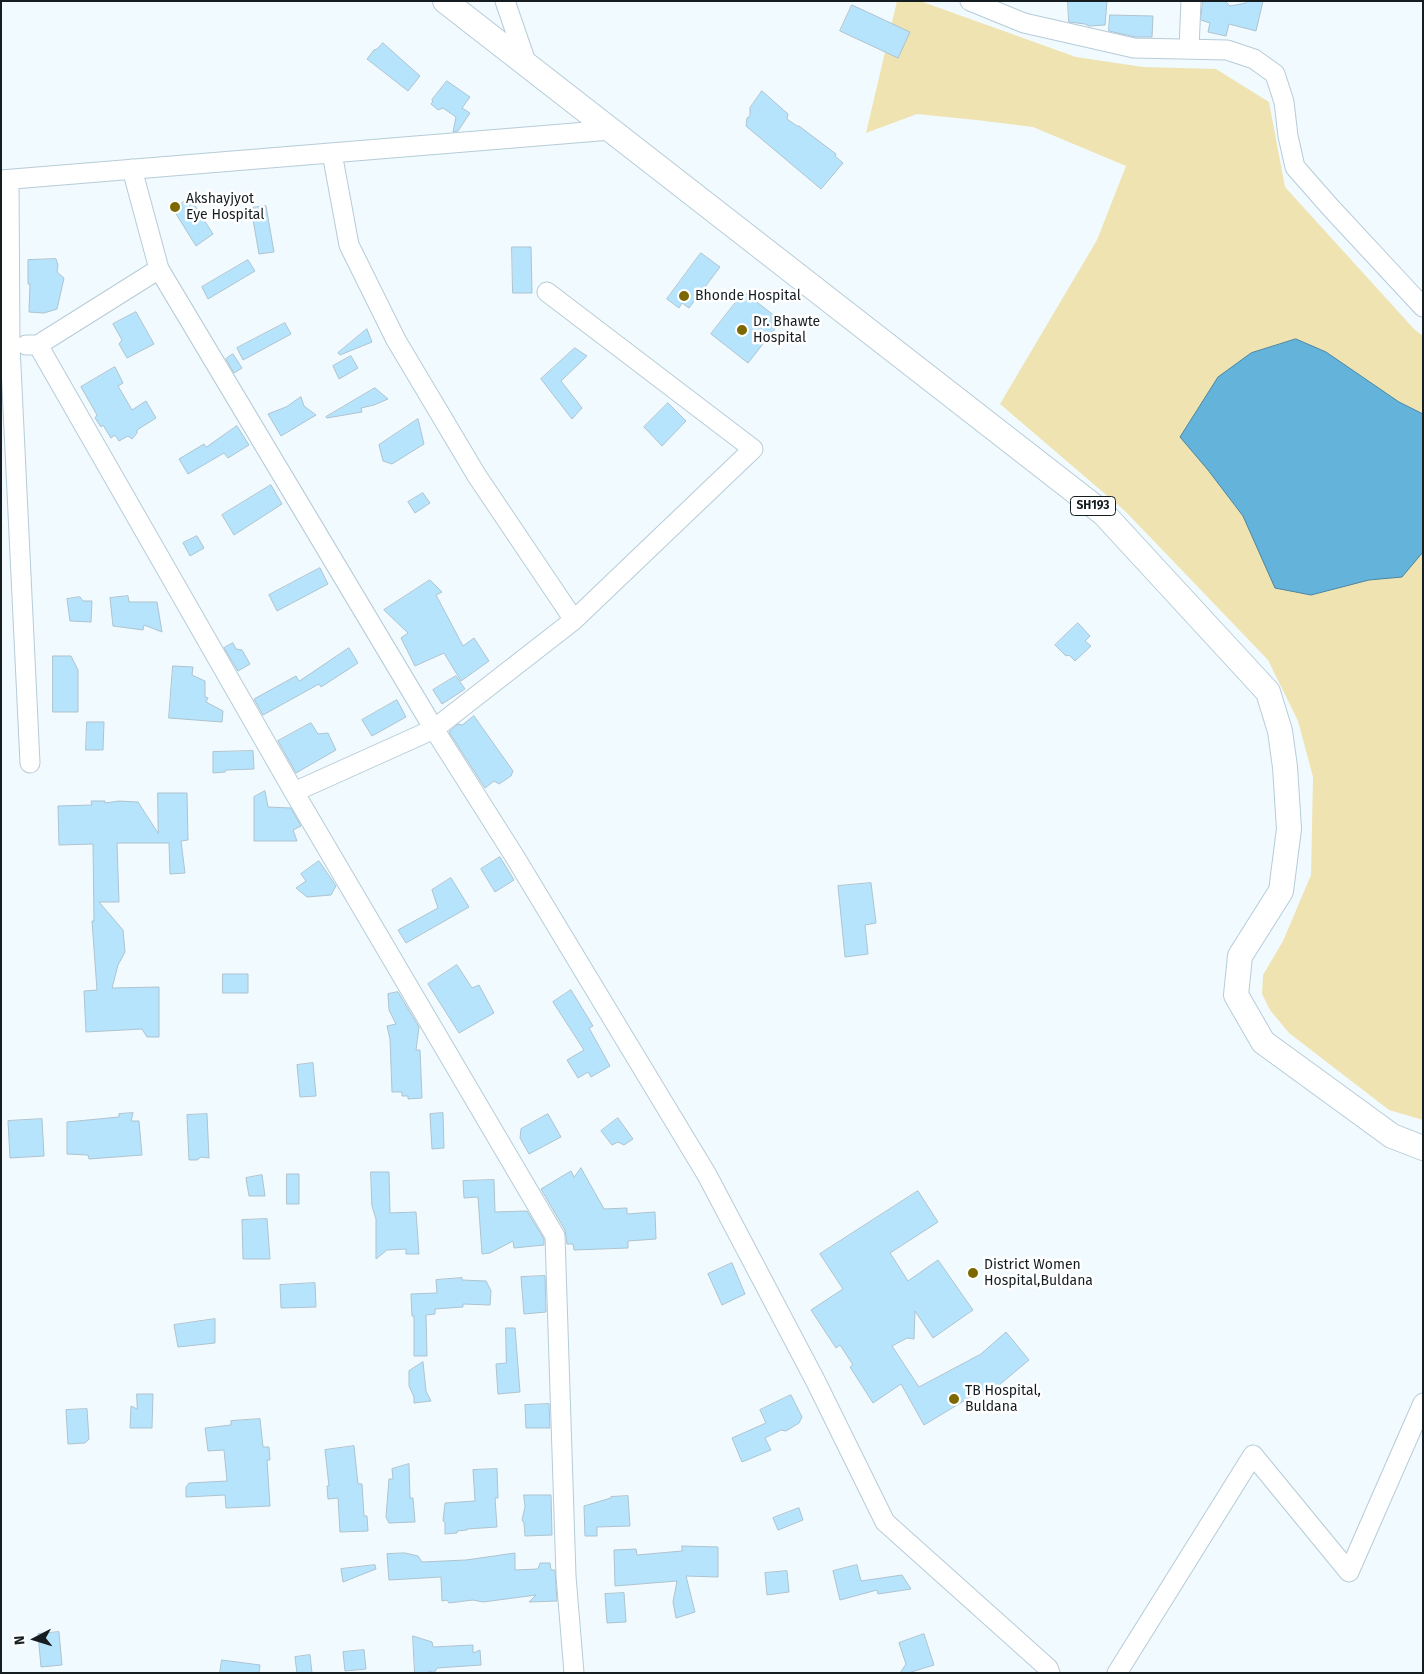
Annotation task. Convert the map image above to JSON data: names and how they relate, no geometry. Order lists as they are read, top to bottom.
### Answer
{
  "streets": {
    "main road": ["SH193"]
  },
  "places": [
    "Akshayjyot Eye Hospital",
    "Bhonde Hospital",
    "Dr. Bhawte Hospital",
    "District Women Hospital,Buldana",
    "TB Hospital, Buldana"
  ],
  "north": "left"
}
